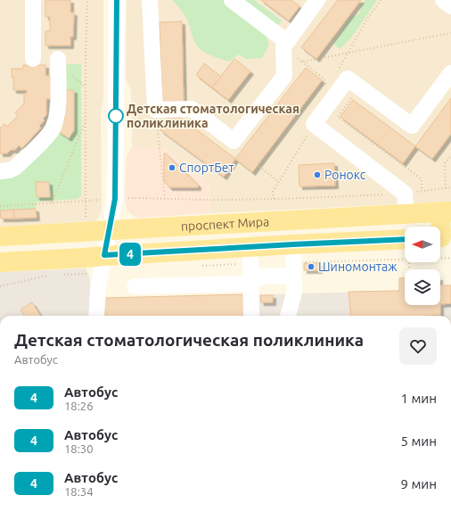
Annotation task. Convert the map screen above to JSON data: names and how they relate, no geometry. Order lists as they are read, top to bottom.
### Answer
{
  "streets": {
    "main road": ["проспект Мира"]
  },
  "places": [
    "Детская стоматологическая поликлиника",
    "СпортБет",
    "Ронокс",
    "Шиномонтаж"
  ],
  "lines": ["bus line 4"],
  "north": "left",
  "page": {
    "on_map": "4",
    "heading": ["Детская стоматологическая поликлиника", "Автобус"],
    "list": [
      {
        "mark": "4",
        "name": "Автобус",
        "note": "18:26",
        "value": "1 мин"
      },
      {
        "mark": "4",
        "name": "Автобус",
        "note": "18:30",
        "value": "5 мин"
      },
      {
        "mark": "4",
        "name": "Автобус",
        "note": "18:34",
        "value": "9 мин"
      }
    ]
  }
}
